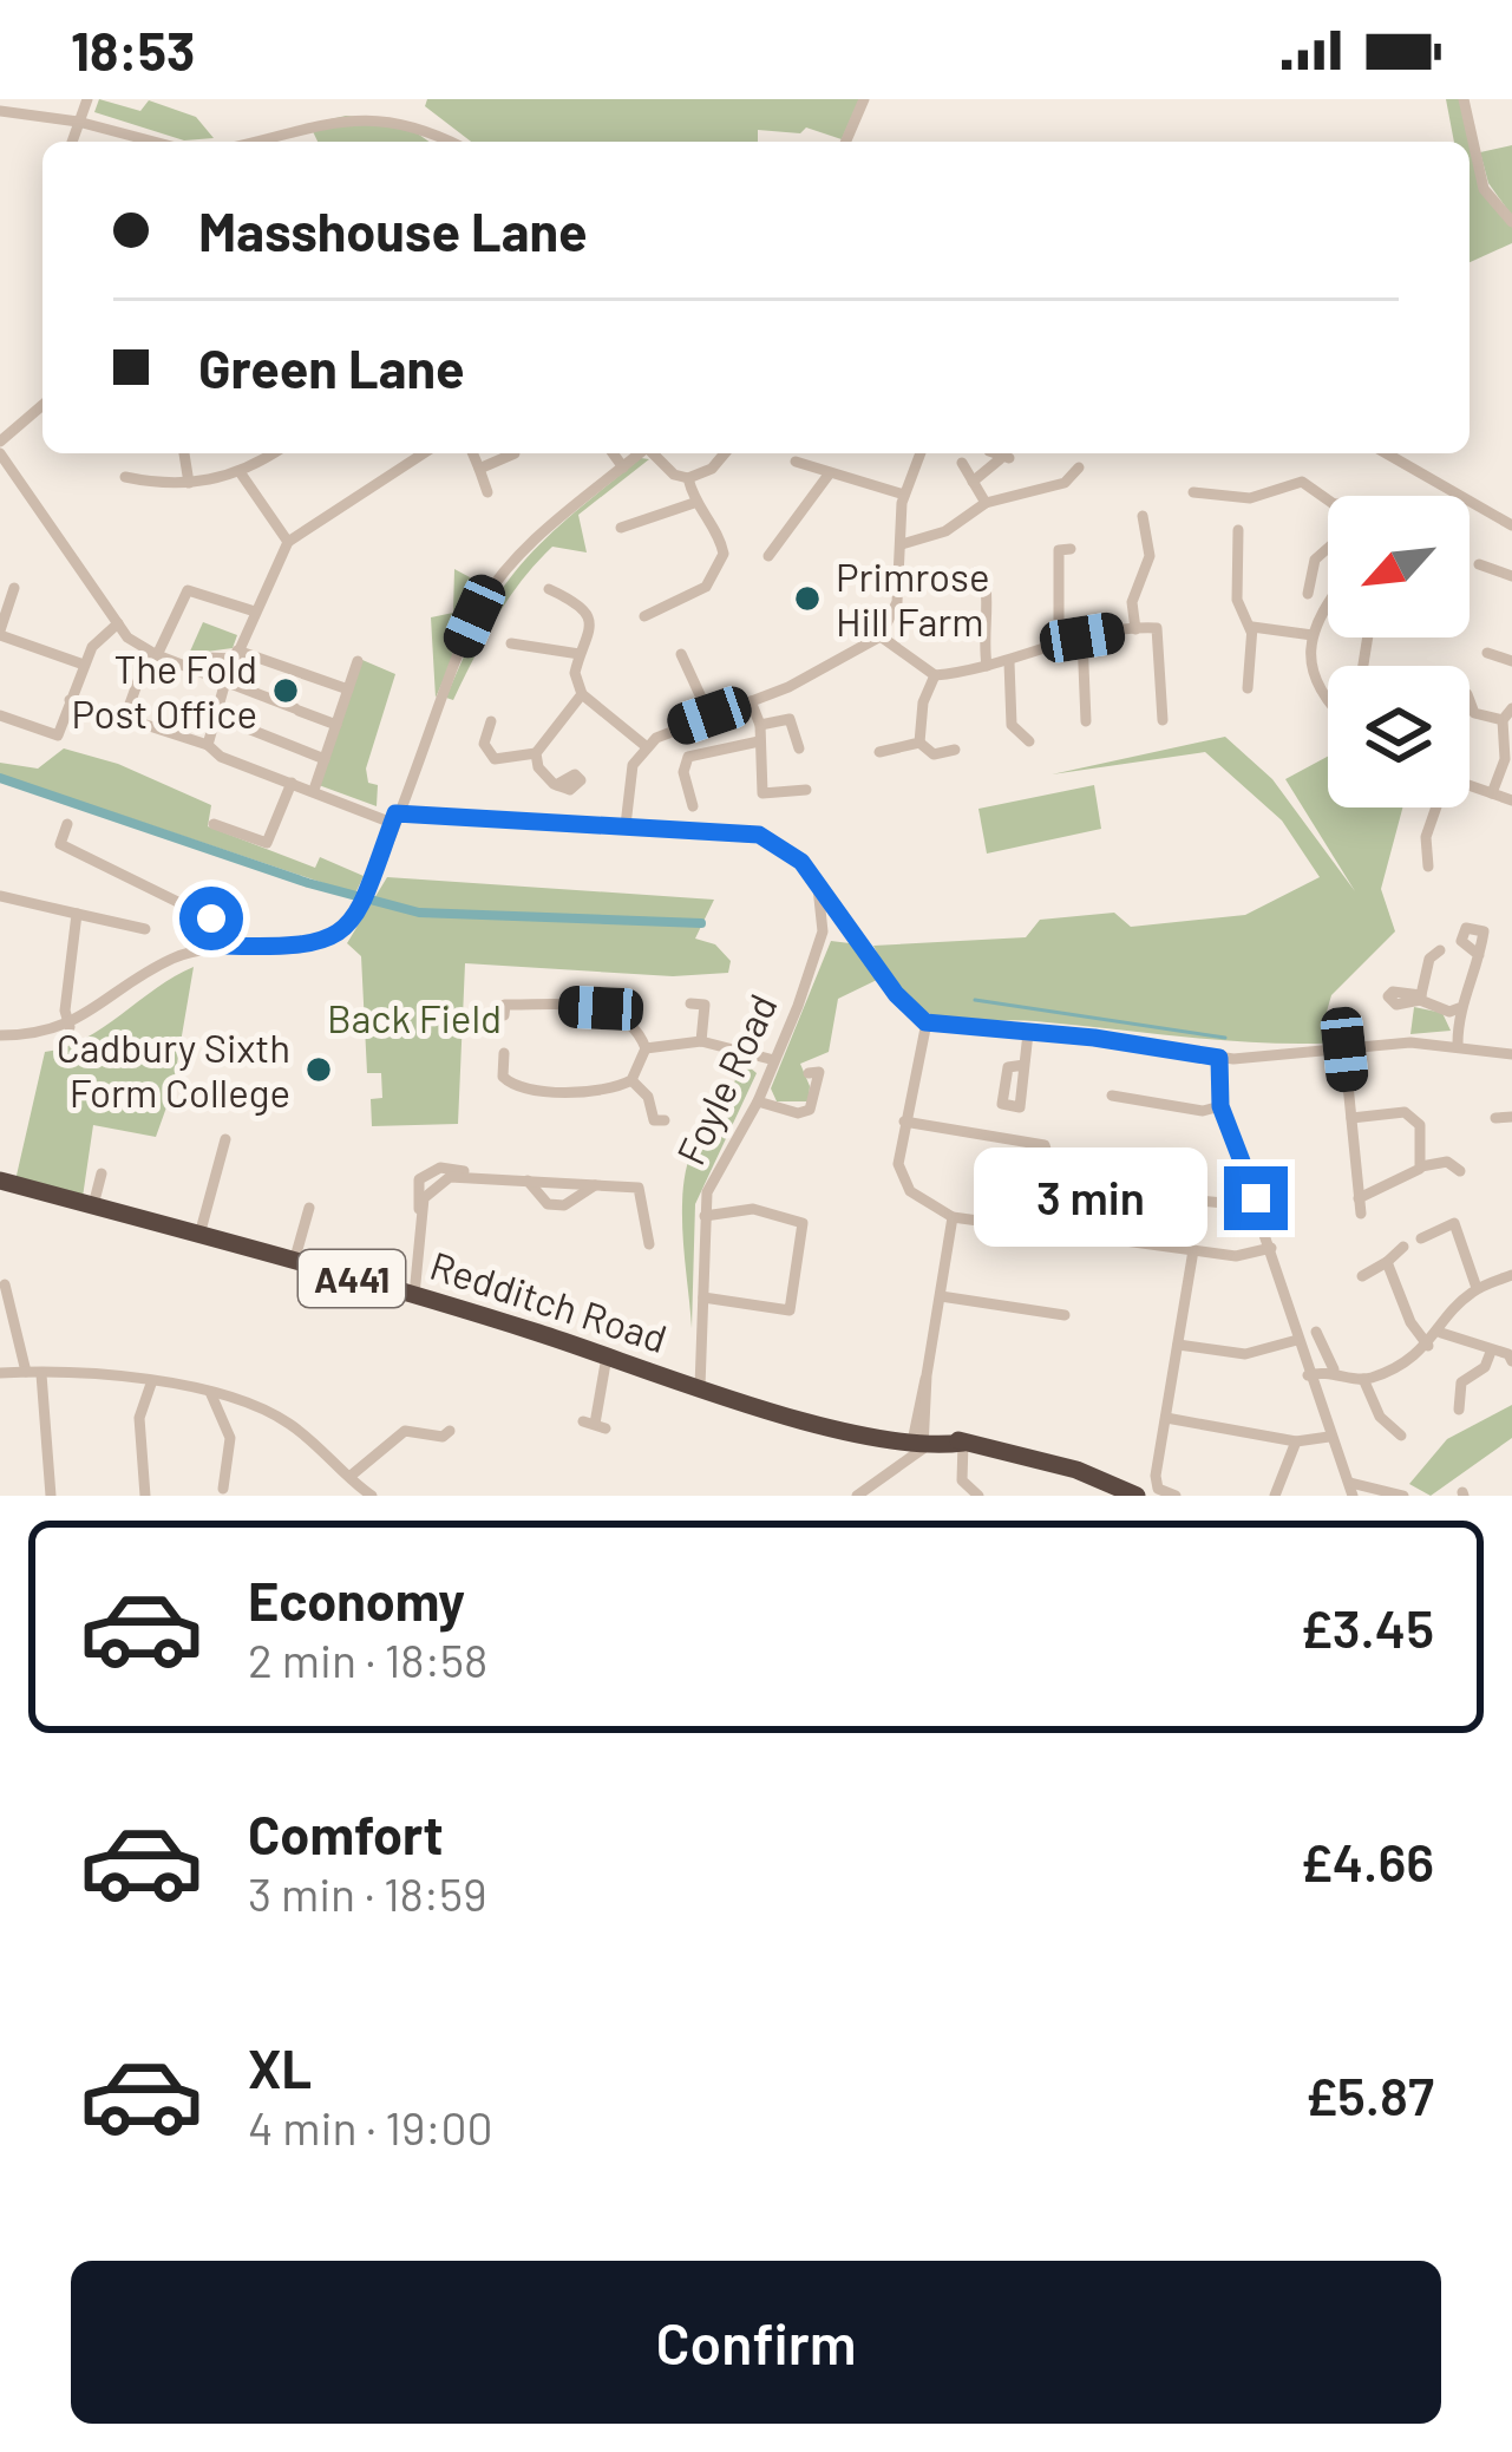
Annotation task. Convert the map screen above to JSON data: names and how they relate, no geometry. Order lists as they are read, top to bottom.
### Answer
{
  "streets": {
    "highway": ["A441", "Redditch Road"],
    "street": ["Foyle Road"]
  },
  "crossings": [
    ["Foyle Road", "Redditch Road"]
  ],
  "parks": ["Back Field"],
  "places": ["Primrose Hill Farm", "The Fold Post Office", "Cadbury Sixth Form College"],
  "north": "bottom left",
  "page": {
    "status": "18:53",
    "banner": ["Masshouse Lane", "Green Lane"],
    "bubble": "3 min",
    "list": [
      {
        "name": "Economy",
        "note": "2 min · 18:58",
        "value": "£3.45"
      },
      {
        "name": "Comfort",
        "note": "3 min · 18:59",
        "value": "£4.66"
      },
      {
        "name": "XL",
        "note": "4 min · 19:00",
        "value": "£5.87"
      }
    ],
    "buttons": "Confirm"
  }
}
